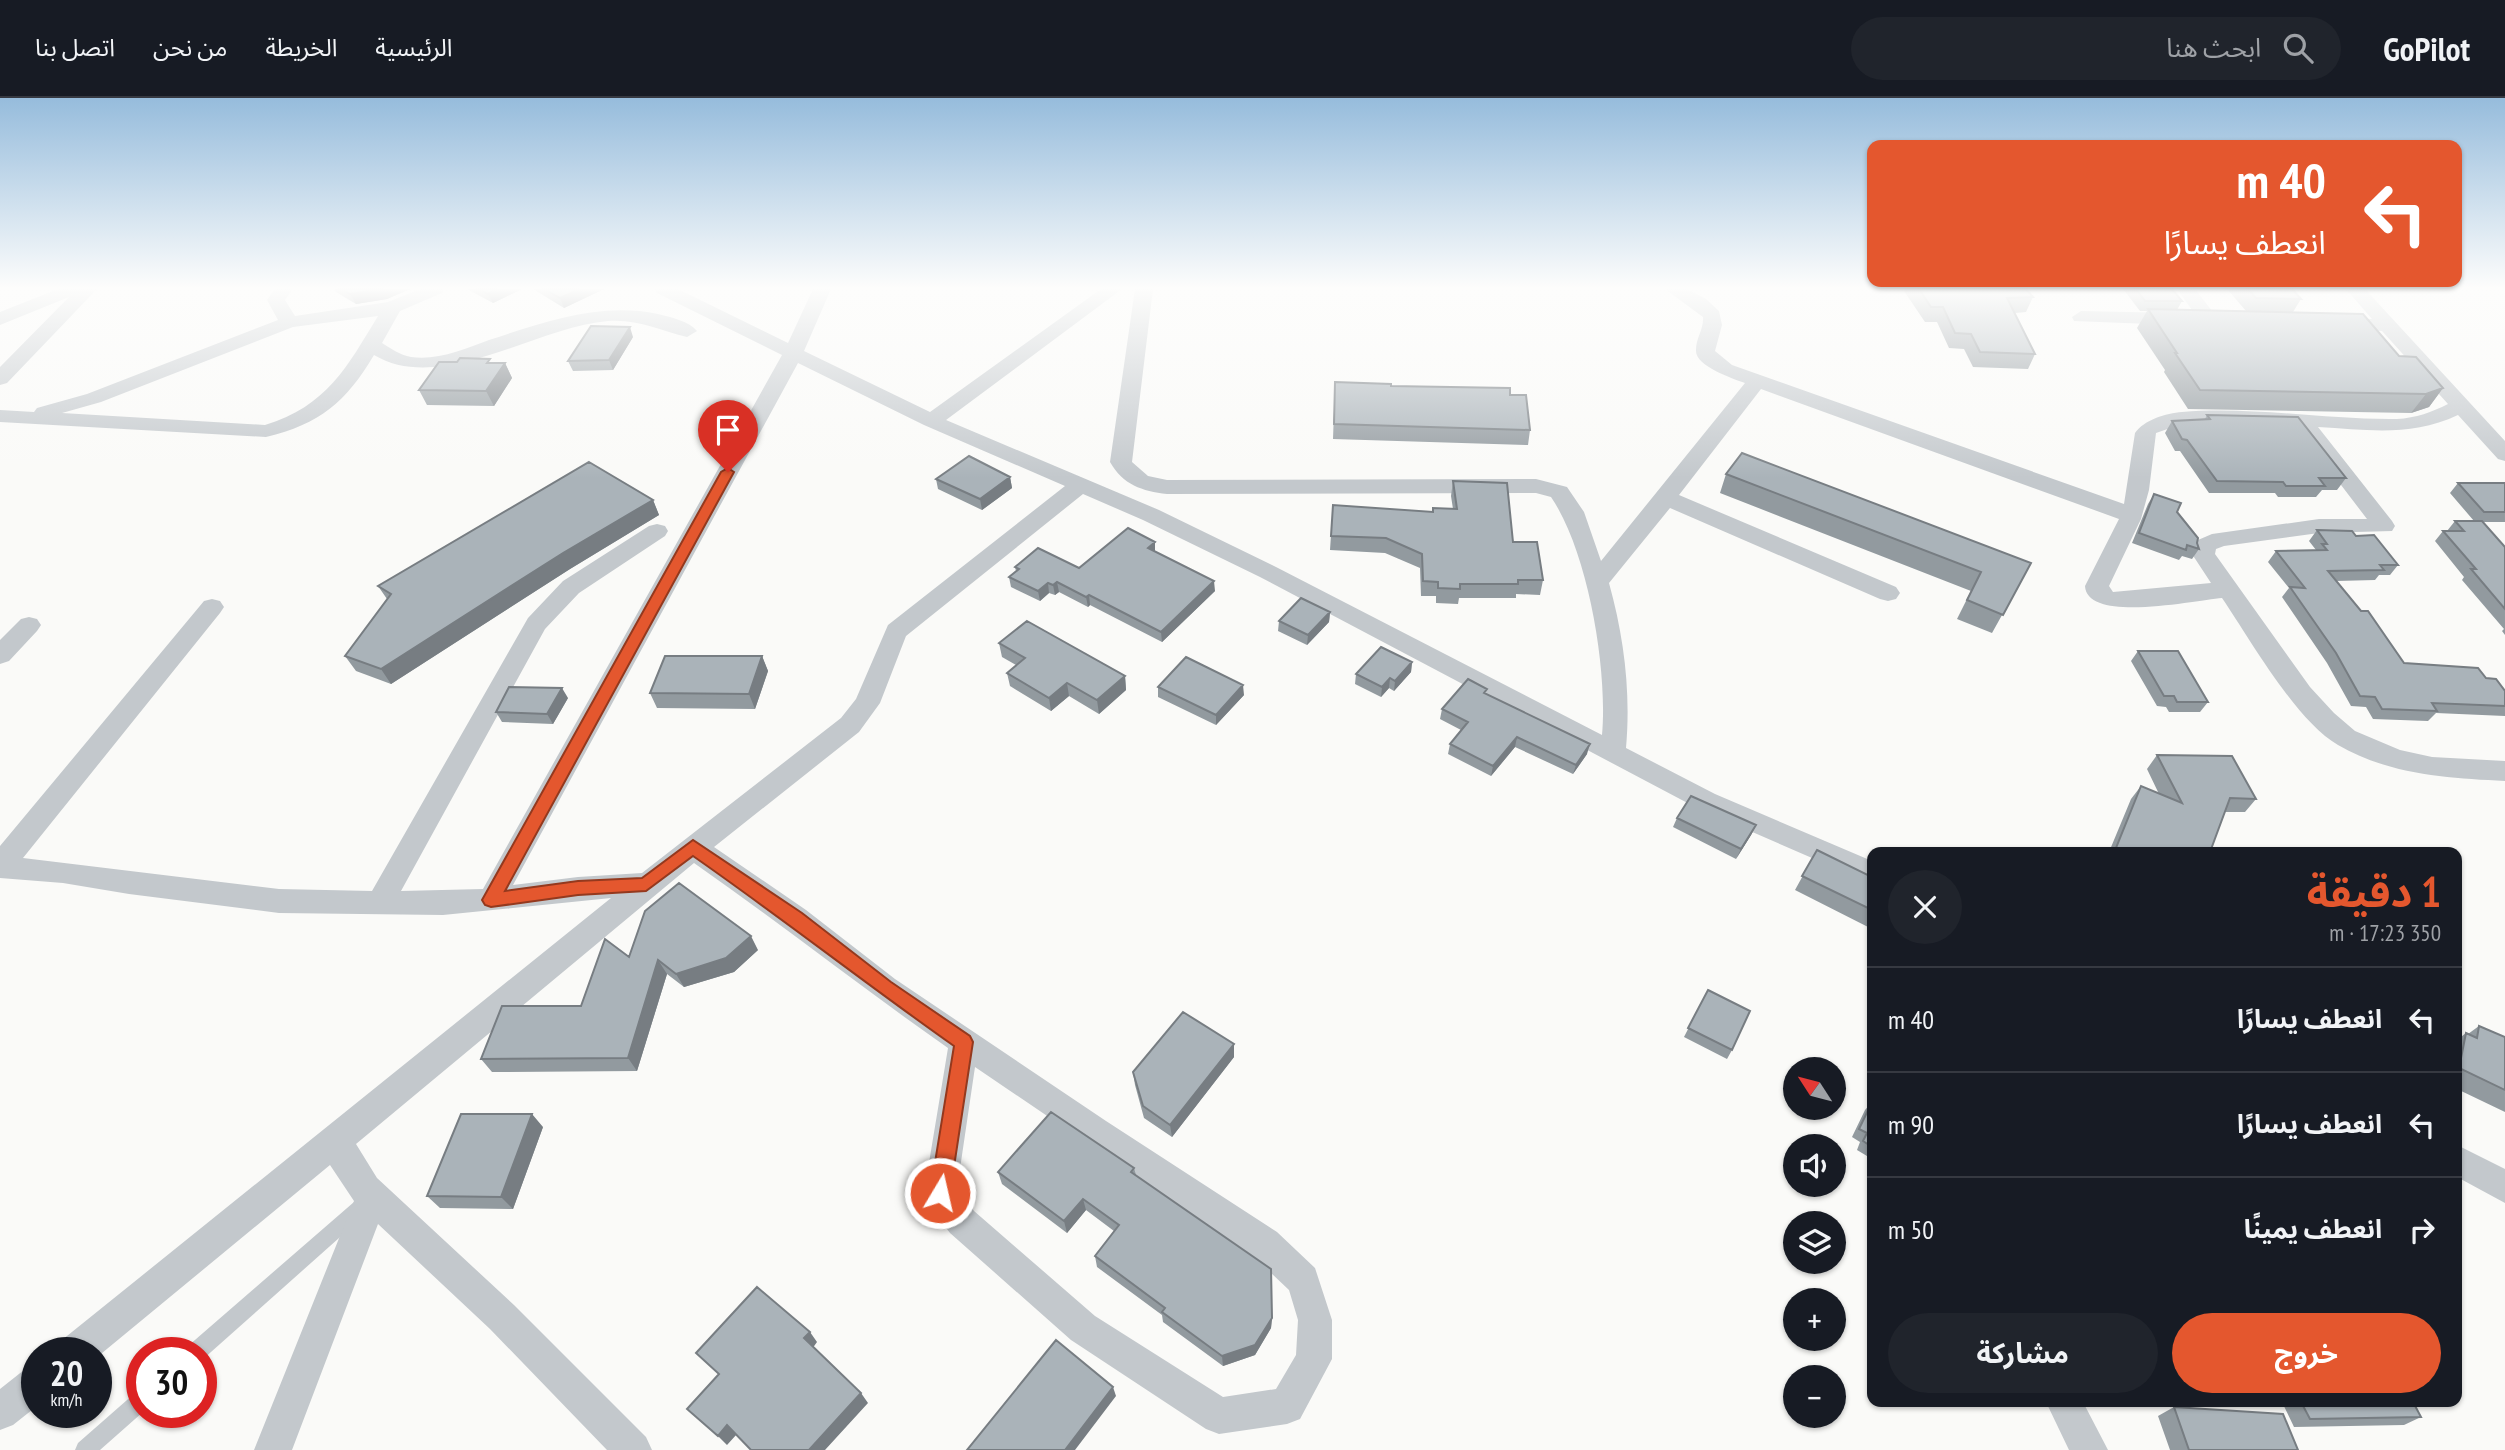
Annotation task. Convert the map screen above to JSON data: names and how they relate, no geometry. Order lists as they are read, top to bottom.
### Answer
{
  "north": "top left",
  "page": {
    "header": "GoPilot",
    "search": "ابحث هنا",
    "nav": [
      "الرئيسية",
      "الخريطة",
      "من نحن",
      "اتصل بنا"
    ],
    "turn": ["40 m", "انعطف يسارًا"],
    "heading": ["1 دقيقة", "350 m · 17:23"],
    "list": [
      {
        "name": "انعطف يسارًا",
        "value": "40 m"
      },
      {
        "name": "انعطف يسارًا",
        "value": "90 m"
      },
      {
        "name": "انعطف يمينًا",
        "value": "50 m"
      }
    ],
    "map_buttons": ["+", "−"],
    "buttons": ["خروج", "مشاركة"],
    "speed": "20 km/h",
    "limit": "30"
  }
}
